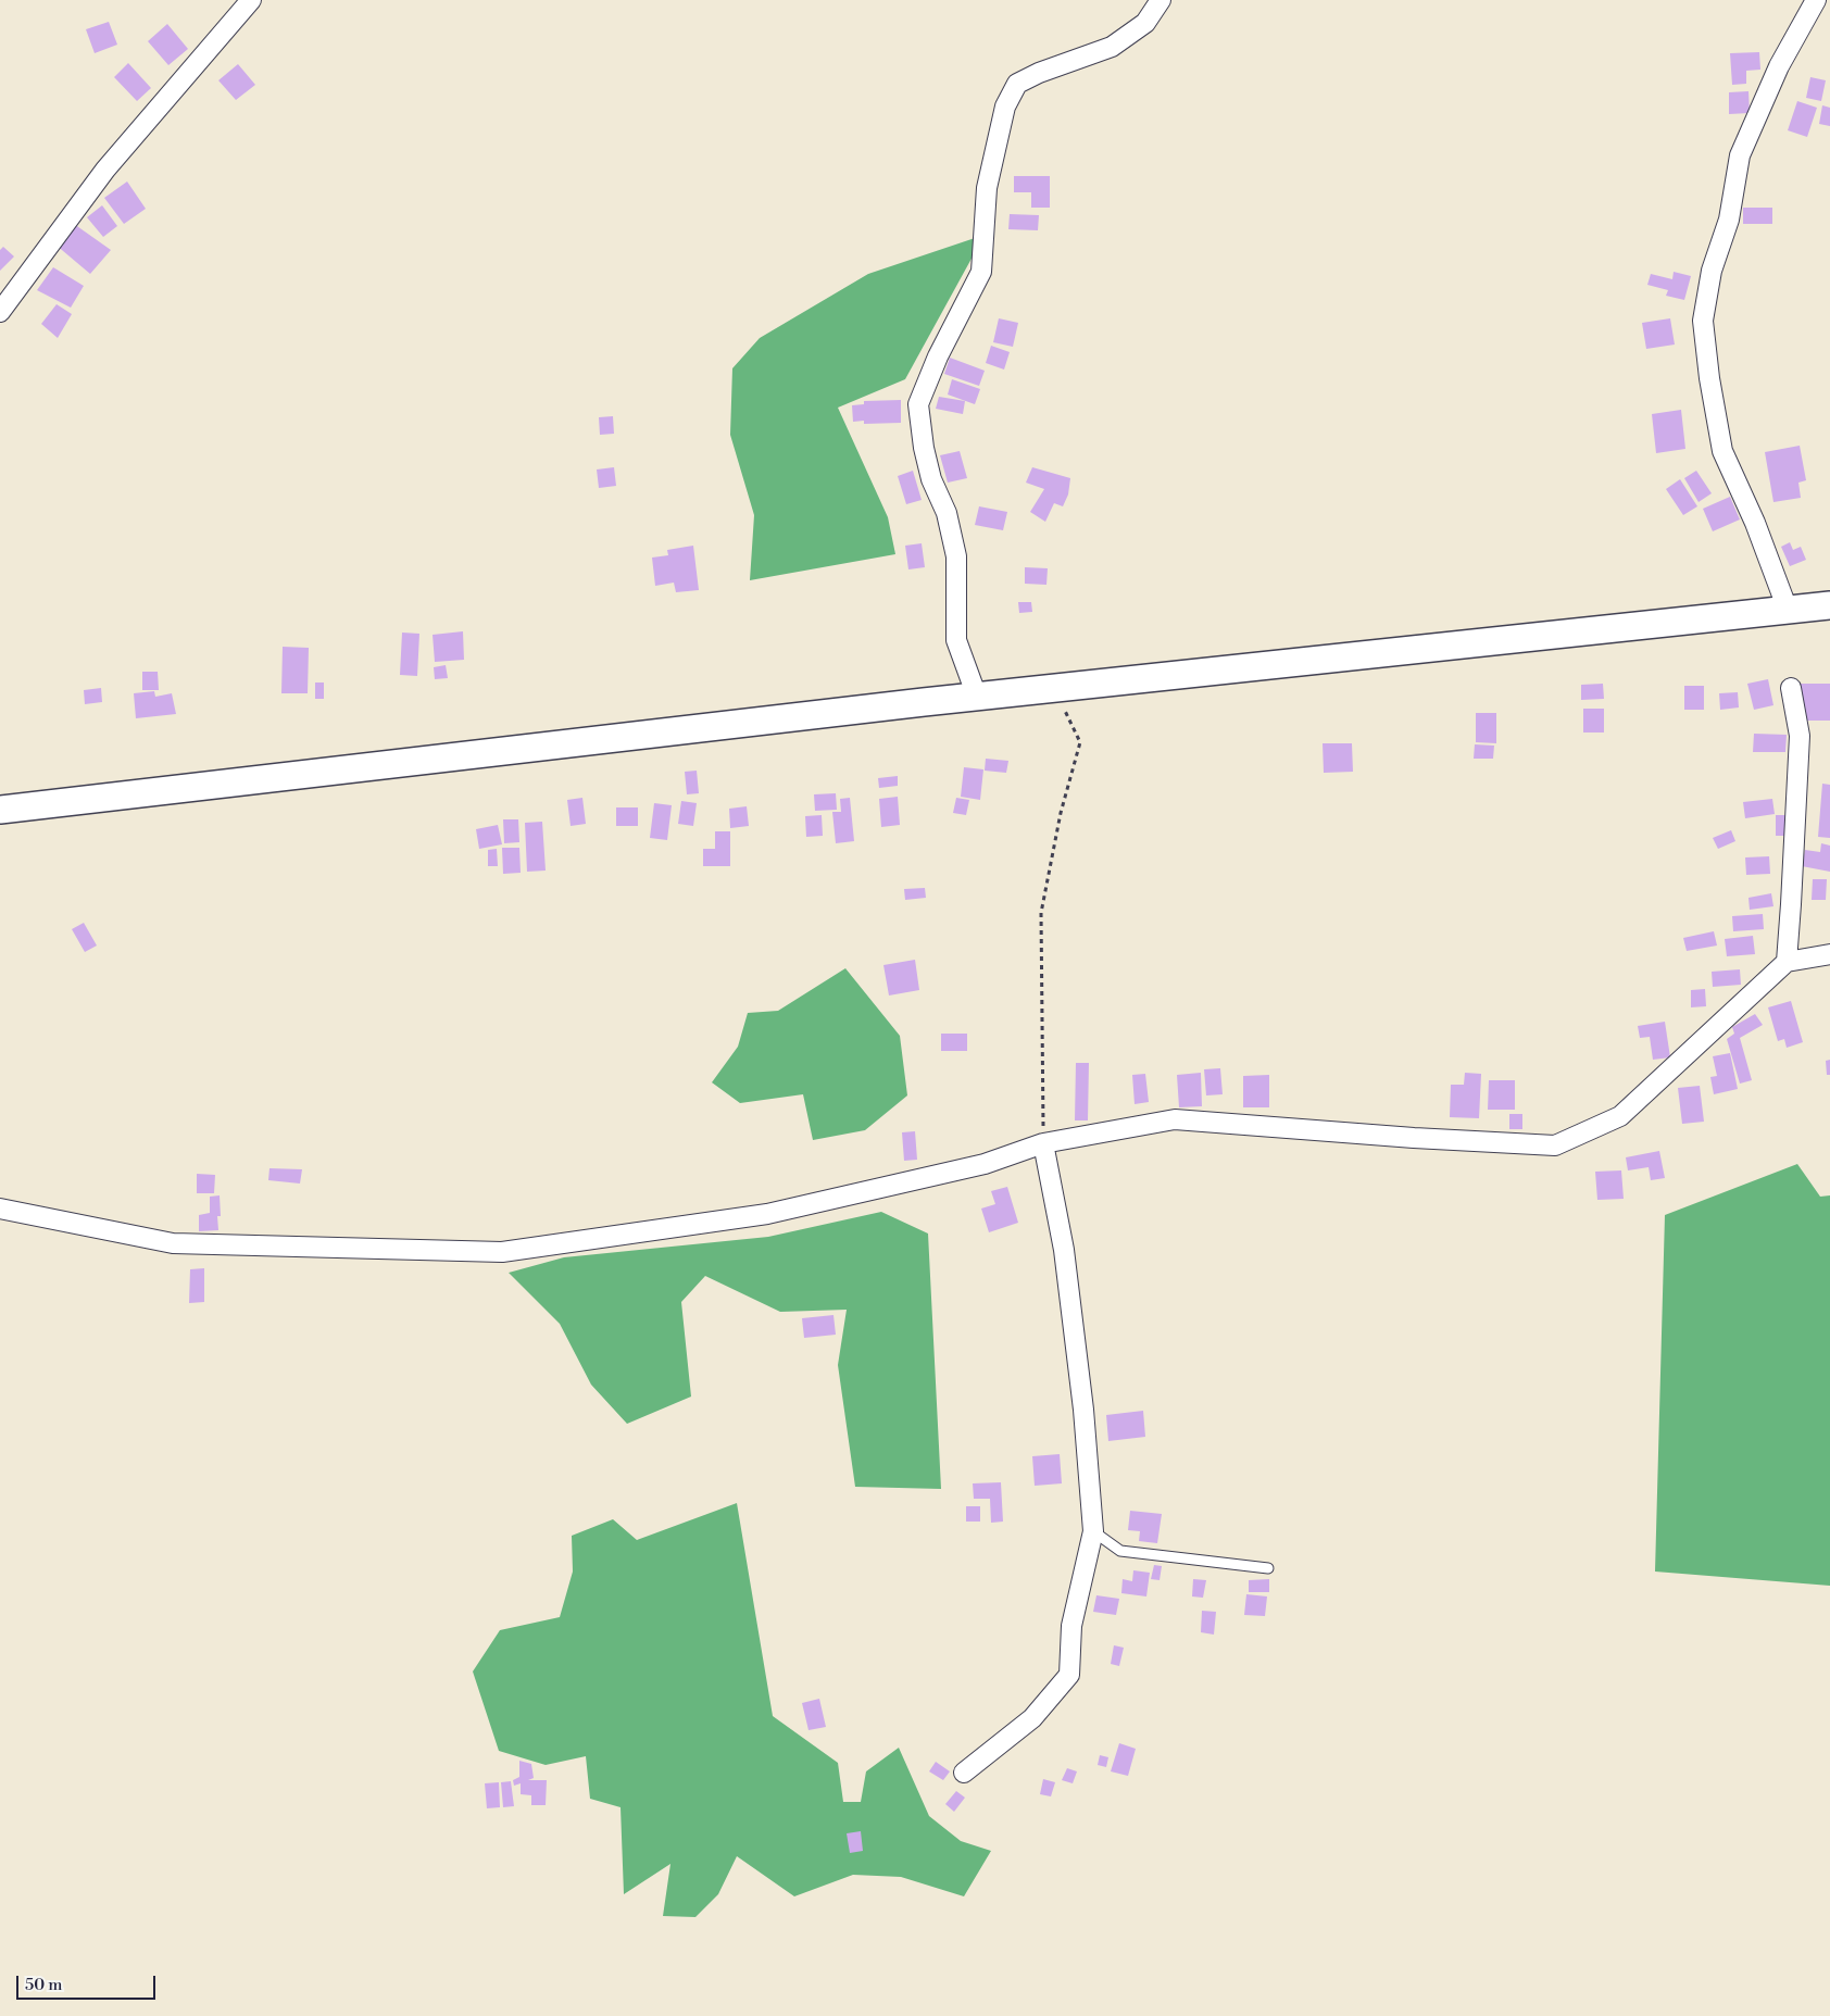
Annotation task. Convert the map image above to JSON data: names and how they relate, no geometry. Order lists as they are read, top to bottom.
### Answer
{
  "scale_bar": "50 m"
}
